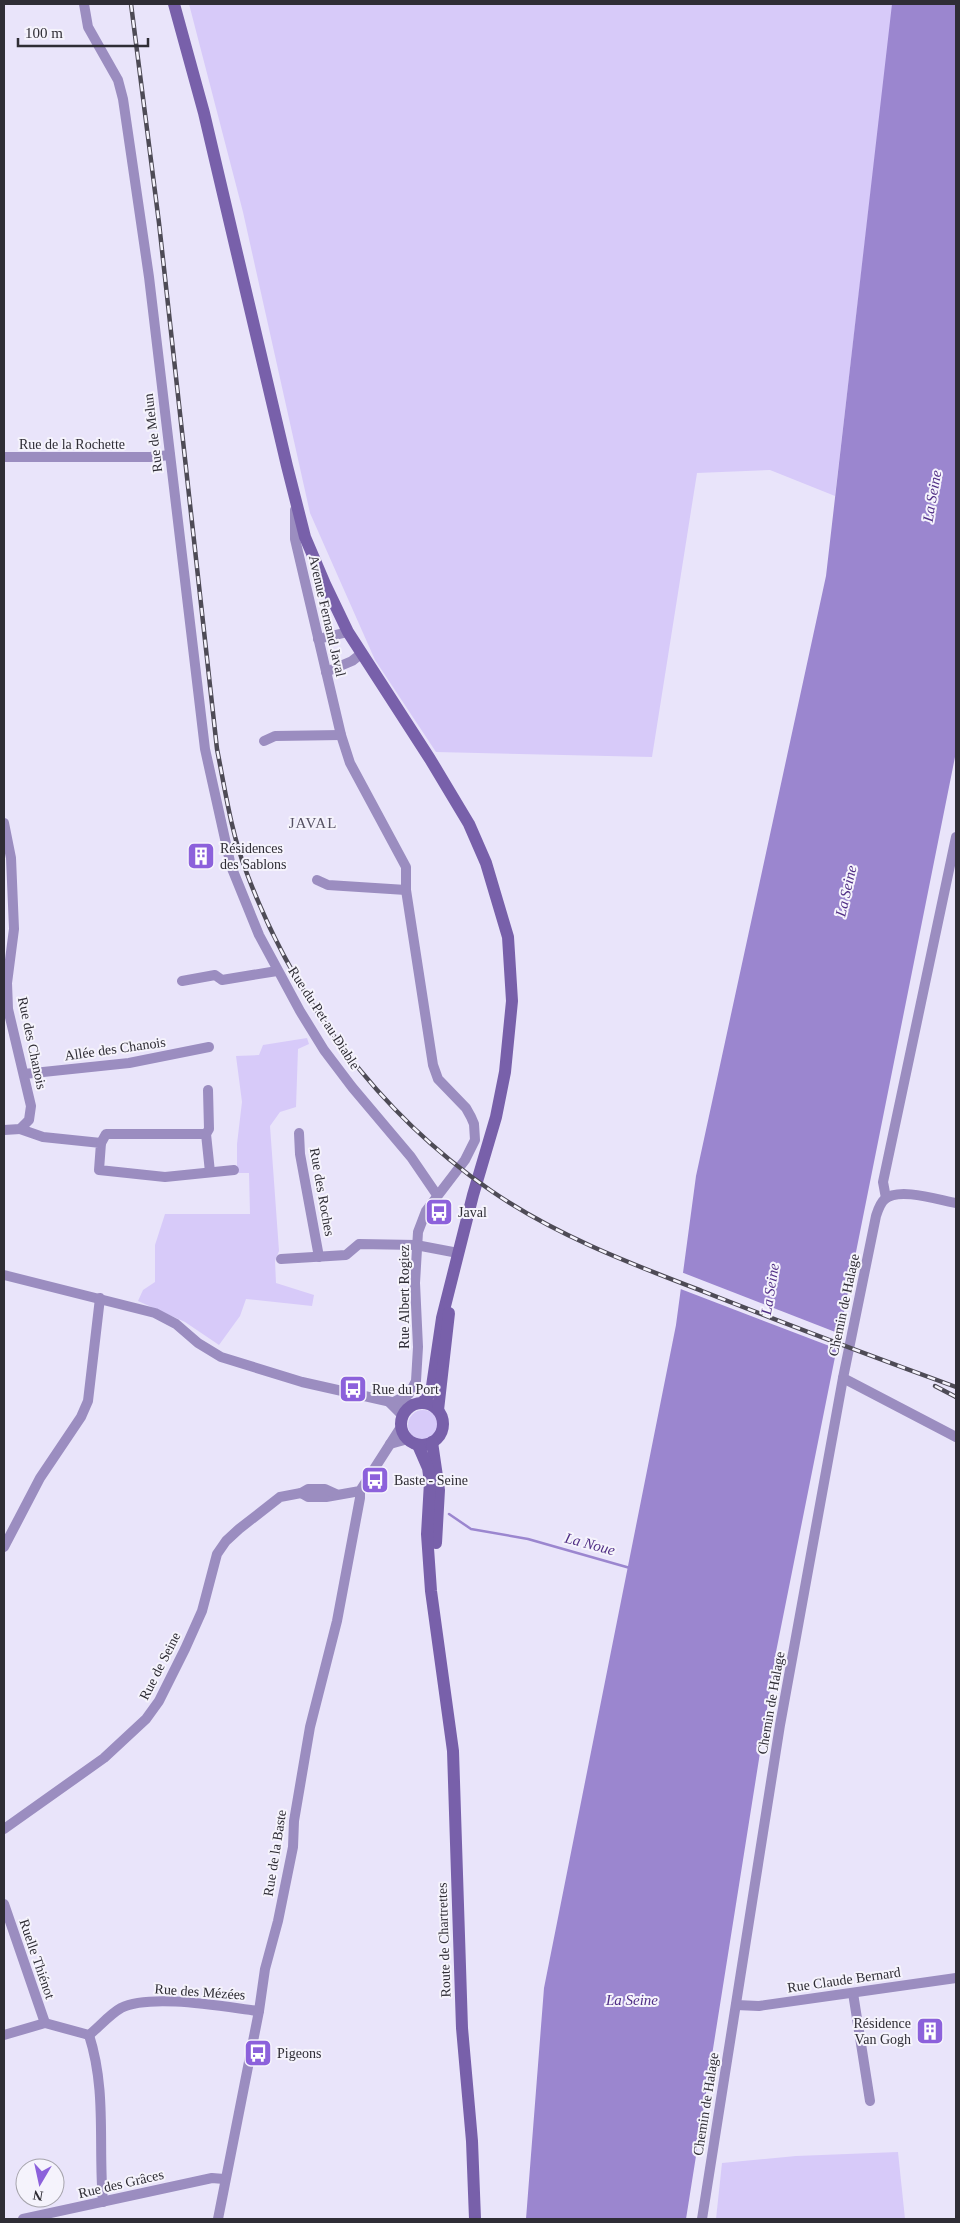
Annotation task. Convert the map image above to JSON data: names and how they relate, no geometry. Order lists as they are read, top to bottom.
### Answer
{
  "streets": {
    "main road": ["Route de Chartrettes"],
    "street": [
      "Rue de Melun",
      "Rue de la Rochette",
      "Avenue Fernand Javal",
      "Rue du Pet au Diable",
      "Rue des Chanois",
      "Allée des Chanois",
      "Rue des Roches",
      "Rue Albert Rogiez",
      "Chemin de Halage",
      "Rue de Seine",
      "Rue de la Baste",
      "Ruelle Thiénot",
      "Rue Claude Bernard",
      "Rue des Mézées",
      "Rue des Grâces"
    ]
  },
  "crossings": [
    ["Rue de Melun", "Rue de la Rochette"],
    ["Rue de Melun", "Rue du Pet au Diable"],
    ["Avenue Fernand Javal", "Rue Albert Rogiez"],
    ["Rue du Pet au Diable", "Rue Albert Rogiez"],
    ["Rue des Chanois", "Allée des Chanois"],
    ["Rue des Roches", "Rue Albert Rogiez"],
    ["Chemin de Halage", "Rue Claude Bernard"],
    ["Rue de Seine", "Rue de la Baste"],
    ["Rue de la Baste", "Rue des Mézées"],
    ["Rue de la Baste", "Rue des Grâces"]
  ],
  "districts": ["JAVAL"],
  "water": ["La Seine", "La Noue"],
  "places": {
    "building": ["Résidences des Sablons", "Résidence Van Gogh"],
    "bus stop": [
      "Javal",
      "Rue du Port",
      "Baste - Seine",
      "Pigeons"
    ]
  },
  "scale_bar": "100 m",
  "north": "bottom"
}
